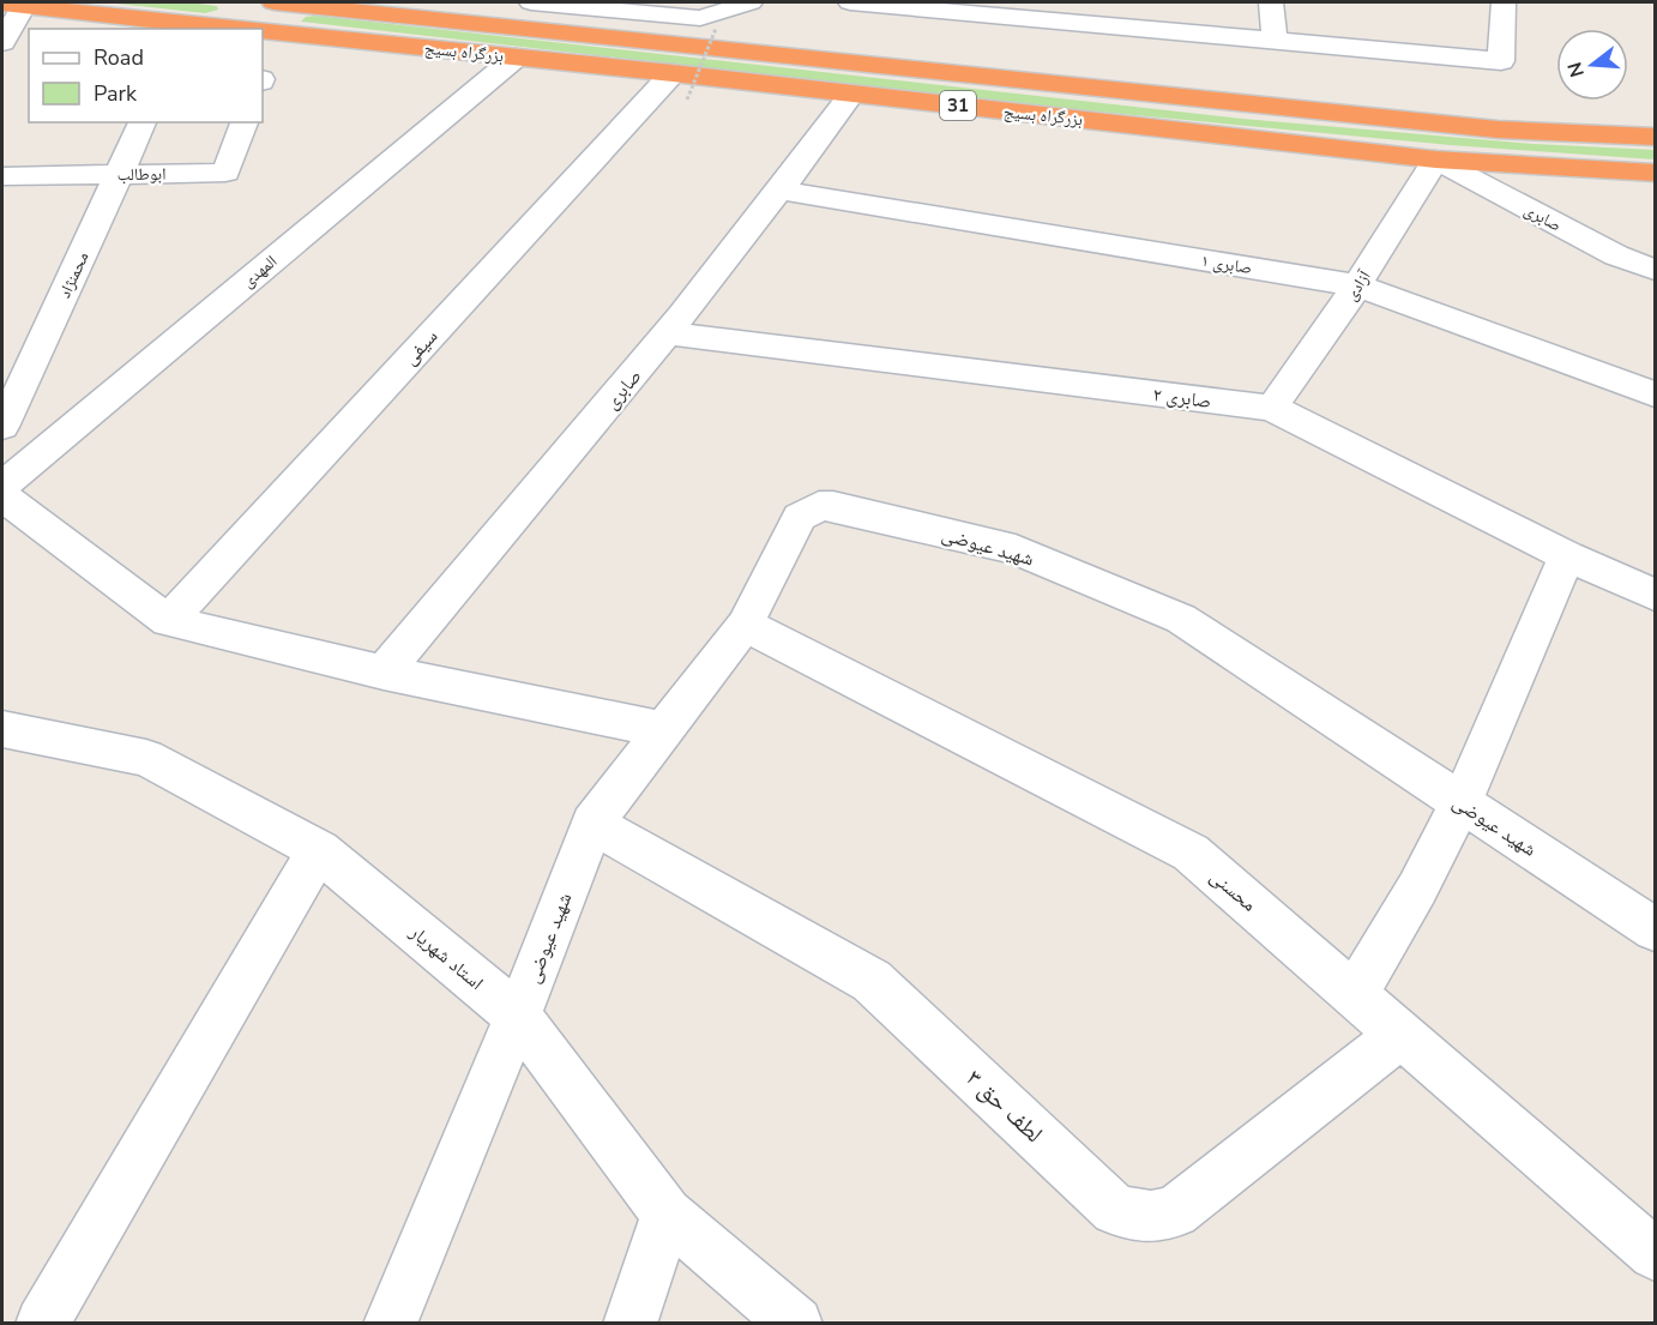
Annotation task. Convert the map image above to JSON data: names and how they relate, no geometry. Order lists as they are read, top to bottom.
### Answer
{
  "streets": {
    "highway": ["بزرگراه بسیج", "31"],
    "street": [
      "ابوطالب",
      "صابری",
      "صابری ۱",
      "المهدی",
      "محمنژاد",
      "آزادی",
      "سیفی",
      "صابری ۲",
      "شهید عیوضی",
      "محسنی",
      "استاد شهریار",
      "لطف حق ۳"
    ]
  },
  "crossings": [
    ["بزرگراه بسیج", "صابری"],
    ["بزرگراه بسیج", "المهدی"],
    ["بزرگراه بسیج", "آزادی"],
    ["بزرگراه بسیج", "سیفی"],
    ["ابوطالب", "محمنژاد"],
    ["صابری", "صابری ۱"],
    ["صابری", "آزادی"],
    ["صابری", "صابری ۲"],
    ["صابری ۱", "آزادی"],
    ["آزادی", "صابری ۲"],
    ["شهید عیوضی", "محسنی"],
    ["شهید عیوضی", "استاد شهریار"],
    ["شهید عیوضی", "لطف حق ۳"],
    ["محسنی", "لطف حق ۳"]
  ],
  "legend": ["Road", "Park"],
  "north": "left"
}
